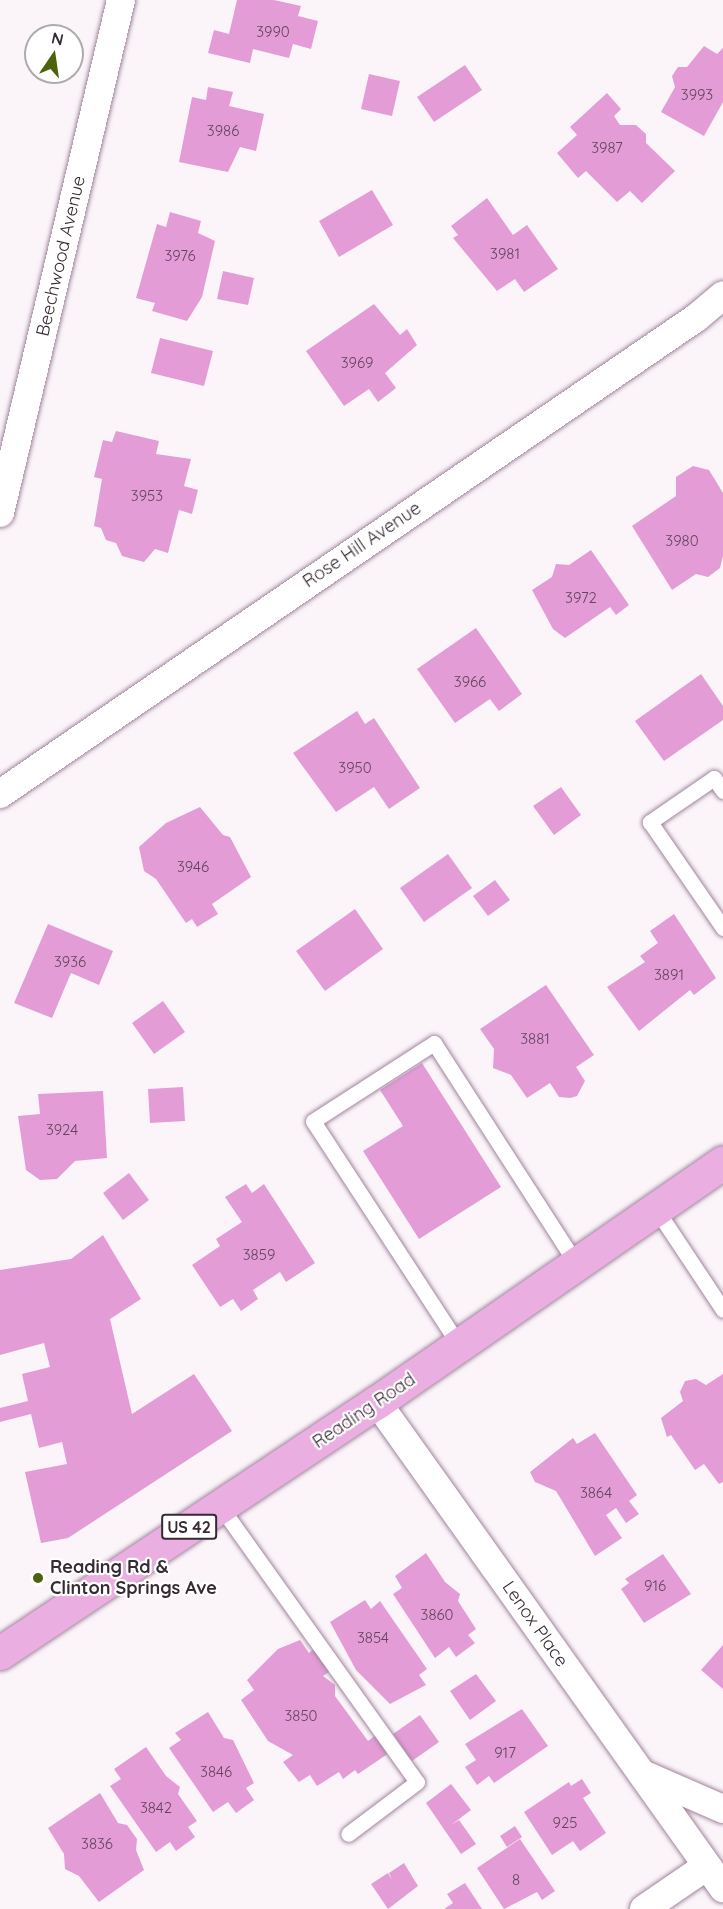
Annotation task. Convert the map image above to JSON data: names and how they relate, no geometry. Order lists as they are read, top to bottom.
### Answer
{
  "streets": {
    "main road": ["Reading Road", "US 42"],
    "street": ["Beechwood Avenue", "Rose Hill Avenue", "Lenox Place"]
  },
  "crossings": [
    ["Reading Road", "Lenox Place"]
  ],
  "places": ["Reading Rd & Clinton Springs Ave"],
  "house_numbers": [
    "3990",
    "3993",
    "3986",
    "3987",
    "3981",
    "3976",
    "3969",
    "3953",
    "3980",
    "3972",
    "3966",
    "3950",
    "3946",
    "3936",
    "3891",
    "3881",
    "3924",
    "3859",
    "3864",
    "916",
    "3860",
    "3854",
    "3850",
    "917",
    "3846",
    "3842",
    "925",
    "3836",
    "8"
  ],
  "north": "top"
}
